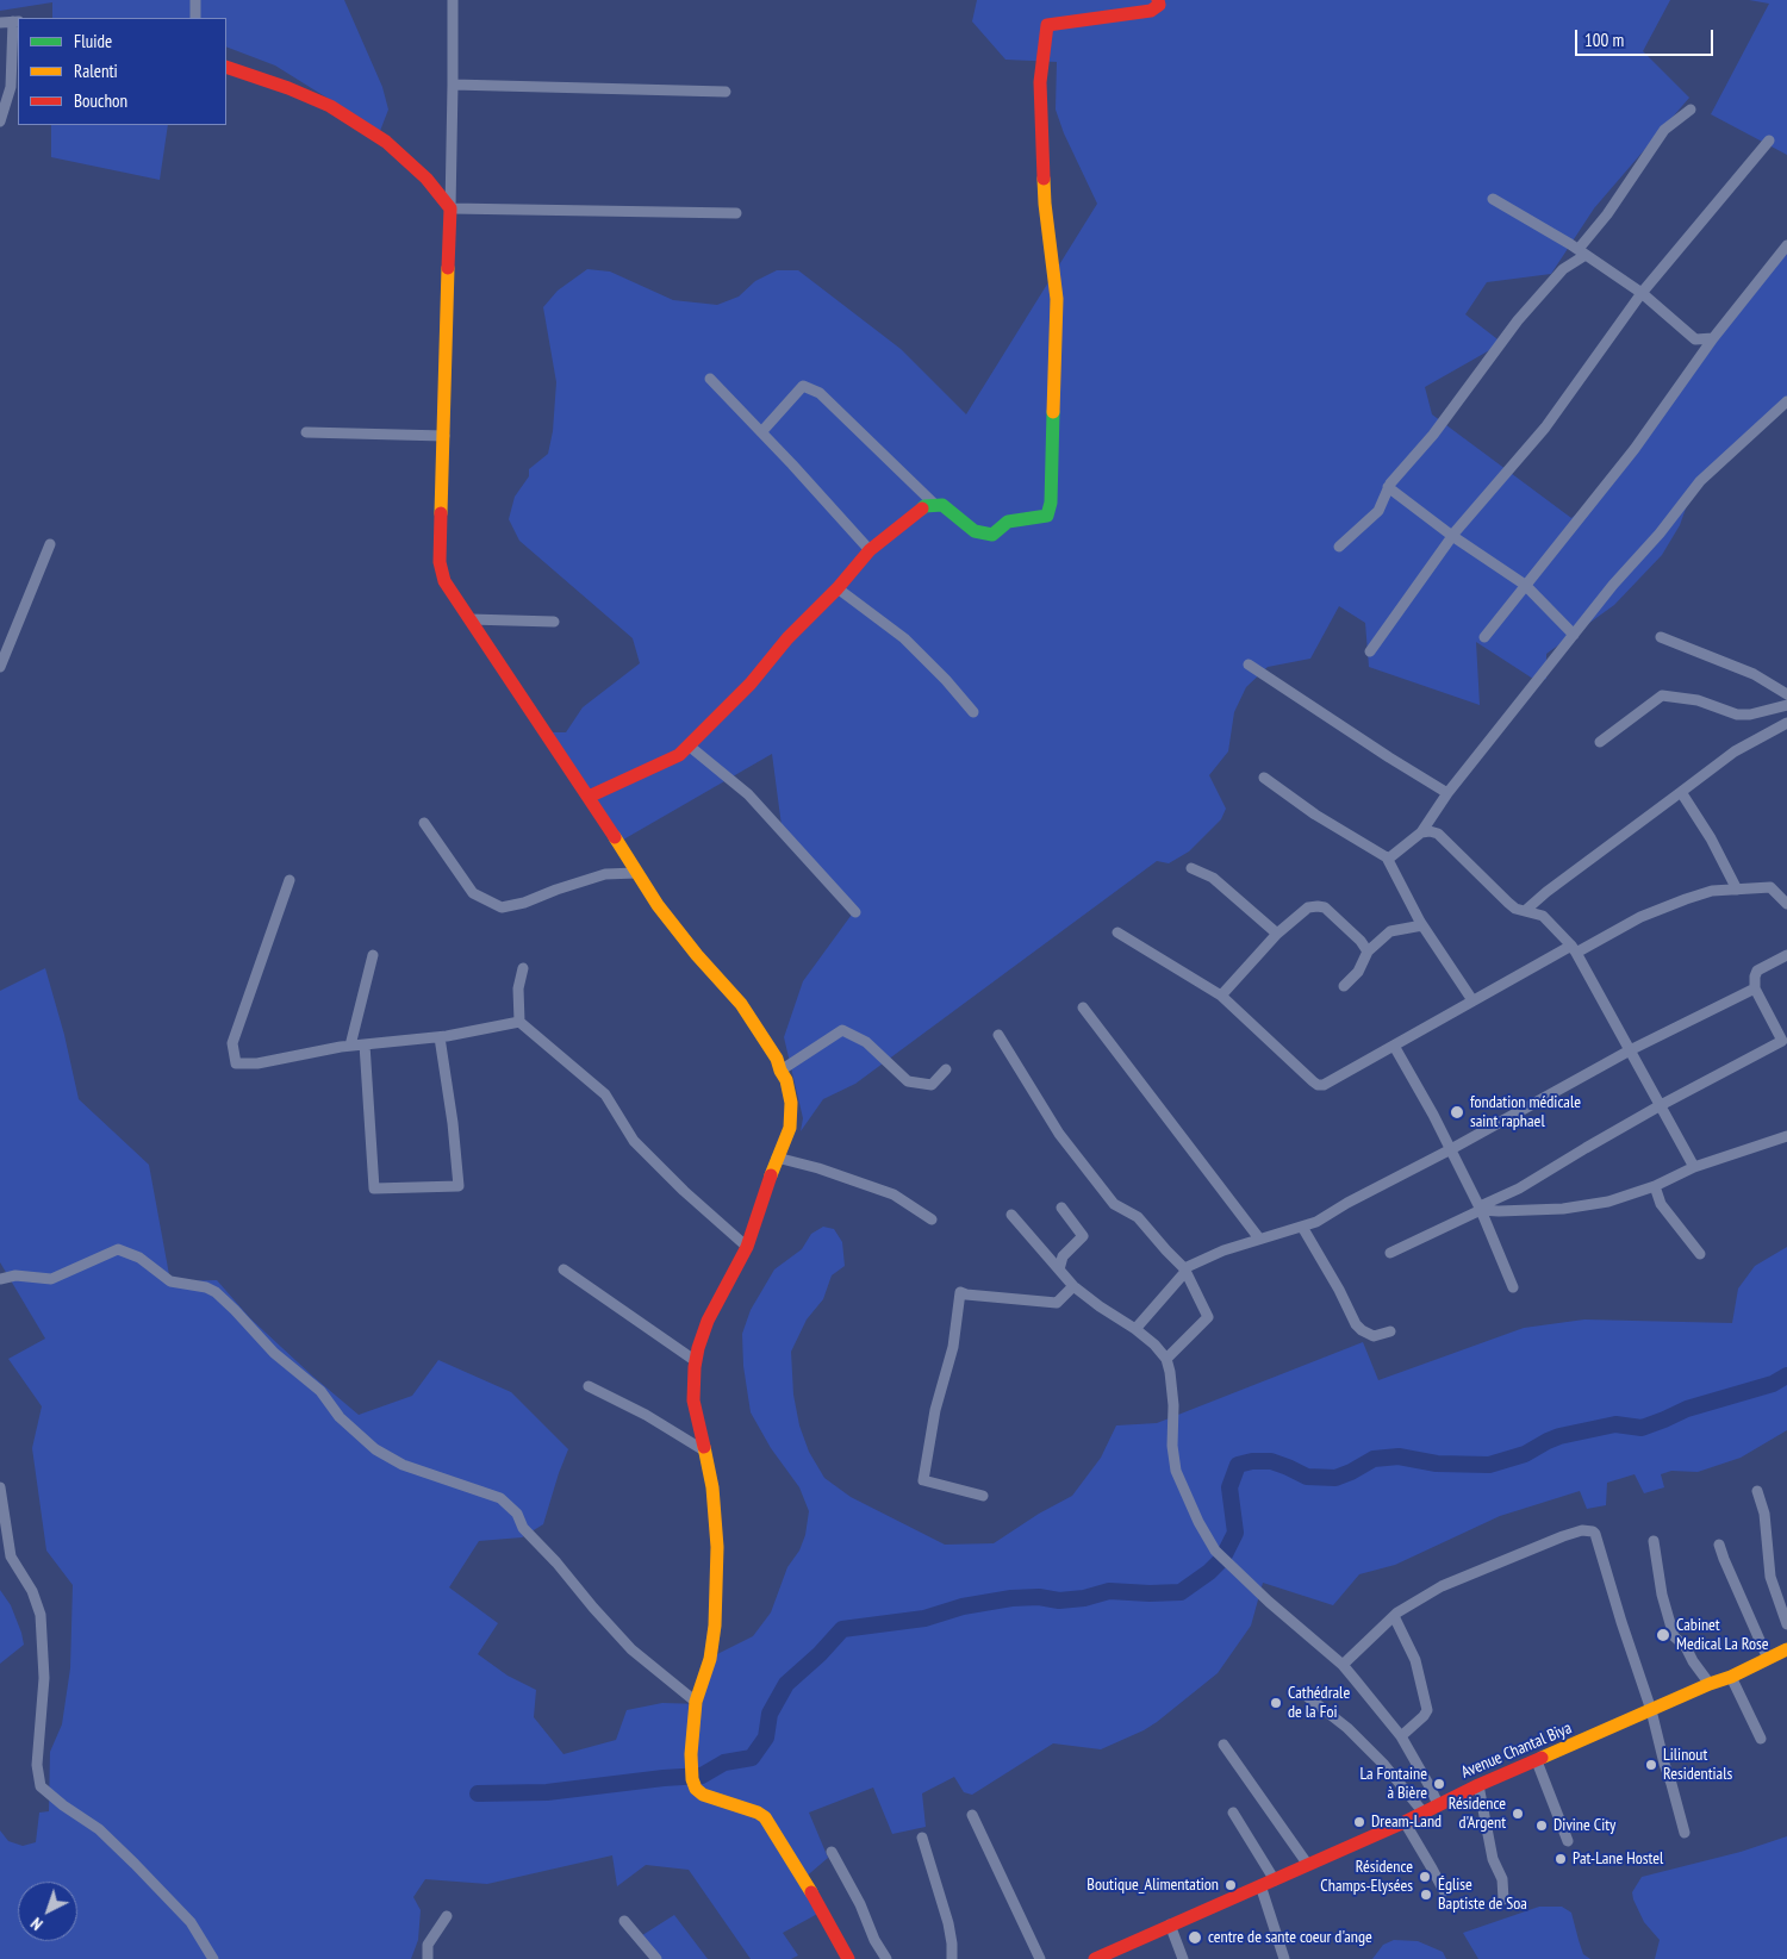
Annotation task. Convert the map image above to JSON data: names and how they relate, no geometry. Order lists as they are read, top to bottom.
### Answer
{
  "streets": {
    "street": ["Avenue Chantal Biya"]
  },
  "places": [
    "fondation médicale saint raphael",
    "Cabinet Medical La Rose",
    "Cathédrale de la Foi",
    "Lilinout Residentials",
    "La Fontaine à Bière",
    "Résidence d'Argent",
    "Dream-Land",
    "Divine City",
    "Pat-Lane Hostel",
    "Résidence Champs-Elysées",
    "Boutique_Alimentation",
    "Église Baptiste de Soa",
    "centre de sante coeur d'ange"
  ],
  "legend": ["Fluide", "Ralenti", "Bouchon"],
  "scale_bar": "100 m",
  "north": "bottom left"
}
